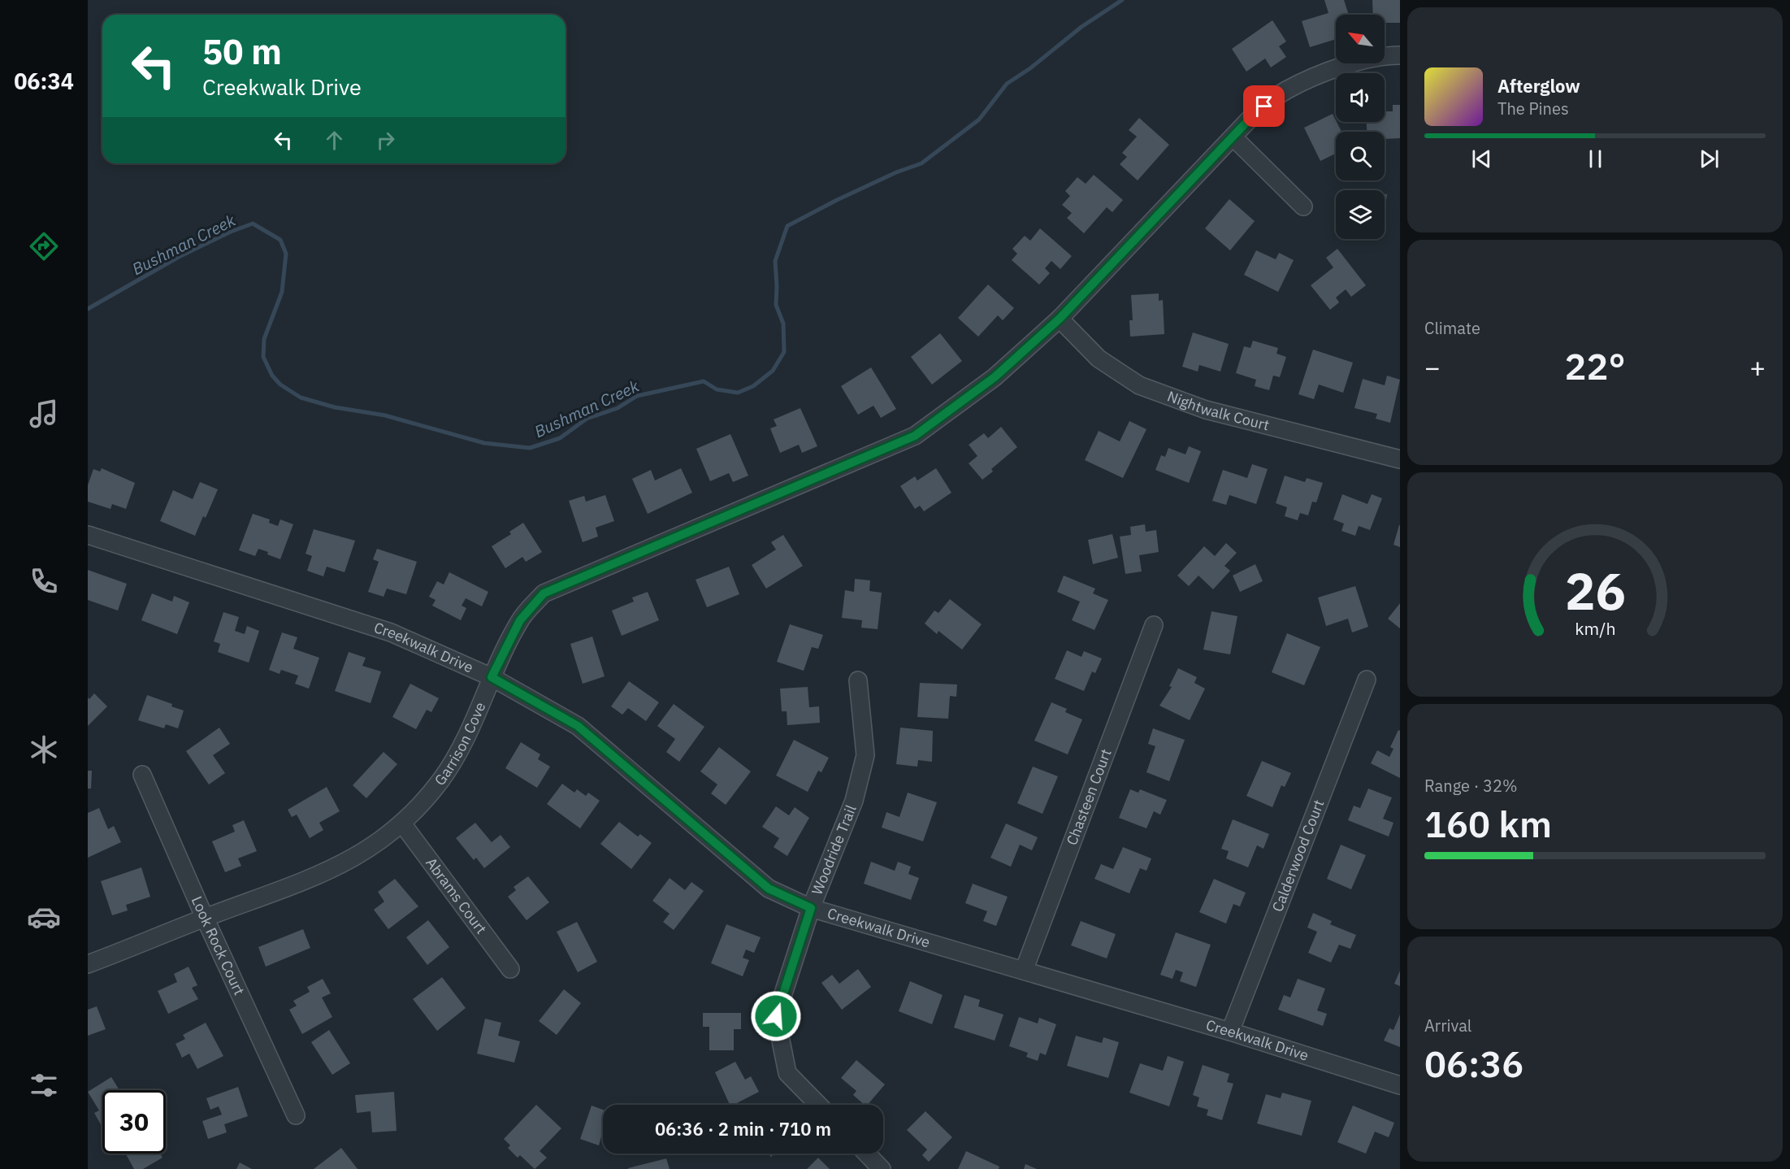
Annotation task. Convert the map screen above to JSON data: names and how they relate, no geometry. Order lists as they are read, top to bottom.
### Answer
{
  "streets": {
    "street": [
      "Nightwalk Court",
      "Creekwalk Drive",
      "Garrison Cove",
      "Chasteen Court",
      "Woodride Trail",
      "Calderwood Court",
      "Abrams Court",
      "Look Rock Court"
    ]
  },
  "crossings": [
    ["Nightwalk Court", "Garrison Cove"],
    ["Creekwalk Drive", "Garrison Cove"],
    ["Creekwalk Drive", "Chasteen Court"],
    ["Creekwalk Drive", "Woodride Trail"],
    ["Creekwalk Drive", "Calderwood Court"],
    ["Garrison Cove", "Abrams Court"],
    ["Garrison Cove", "Look Rock Court"]
  ],
  "water": ["Bushman Creek"],
  "north": "top left",
  "page": {
    "tabs": "06:34",
    "turn": ["50 m", "Creekwalk Drive"],
    "song": ["Afterglow", "The Pines"],
    "tile": [
      "Climate",
      ["Range · 32%", "160 km"],
      ["Arrival", "06:36"]
    ],
    "heat": ["−", "22°", "+"],
    "limit": "30",
    "trip": "06:36 · 2 min · 710 m",
    "gauge": ["26", "km/h"]
  }
}
